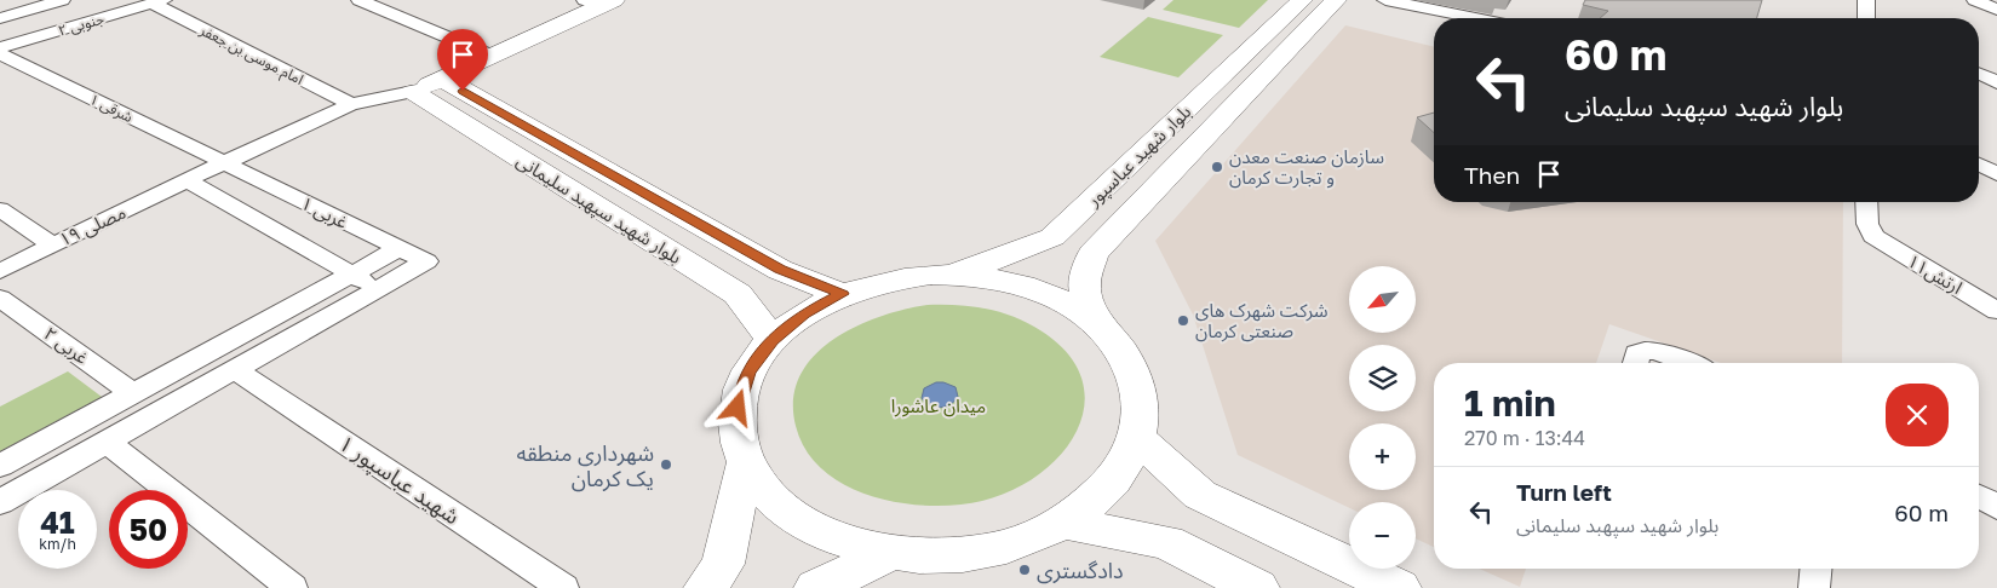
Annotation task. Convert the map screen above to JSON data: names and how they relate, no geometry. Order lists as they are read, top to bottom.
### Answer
{
  "streets": {
    "main road": ["بلوار شهید عباسپور", "بلوار شهید سپهبد سلیمانی"],
    "street": [
      "جنوبی ۲",
      "امام موسی بن جعفر",
      "شرقی ۱",
      "۱ غربی",
      "مصلی ۱۹",
      "ارتش۱۱",
      "۲ غربی",
      "شهید عباسپور ۱"
    ]
  },
  "crossings": [
    ["جنوبی ۲", "امام موسی بن جعفر"],
    ["امام موسی بن جعفر", "مصلی ۱۹"],
    ["شرقی ۱", "۱ غربی"],
    ["شرقی ۱", "مصلی ۱۹"],
    ["بلوار شهید سپهبد سلیمانی", "مصلی ۱۹"],
    ["۱ غربی", "مصلی ۱۹"]
  ],
  "parks": ["میدان عاشورا"],
  "places": [
    "سازمان صنعت معدن و تجارت کرمان",
    "شرکت شهرک های صنعتی کرمان",
    "شهرداری منطقه یک کرمان",
    "دادگستری"
  ],
  "north": "bottom left",
  "page": {
    "turn": ["60 m", "بلوار شهید سپهبد سلیمانی"],
    "then": "Then",
    "map_buttons": ["+", "−"],
    "heading": ["1 min", "270 m · 13:44"],
    "list": [
      {
        "name": "Turn left",
        "note": "بلوار شهید سپهبد سلیمانی",
        "value": "60 m"
      }
    ],
    "speed": "41 km/h",
    "limit": "50"
  }
}
